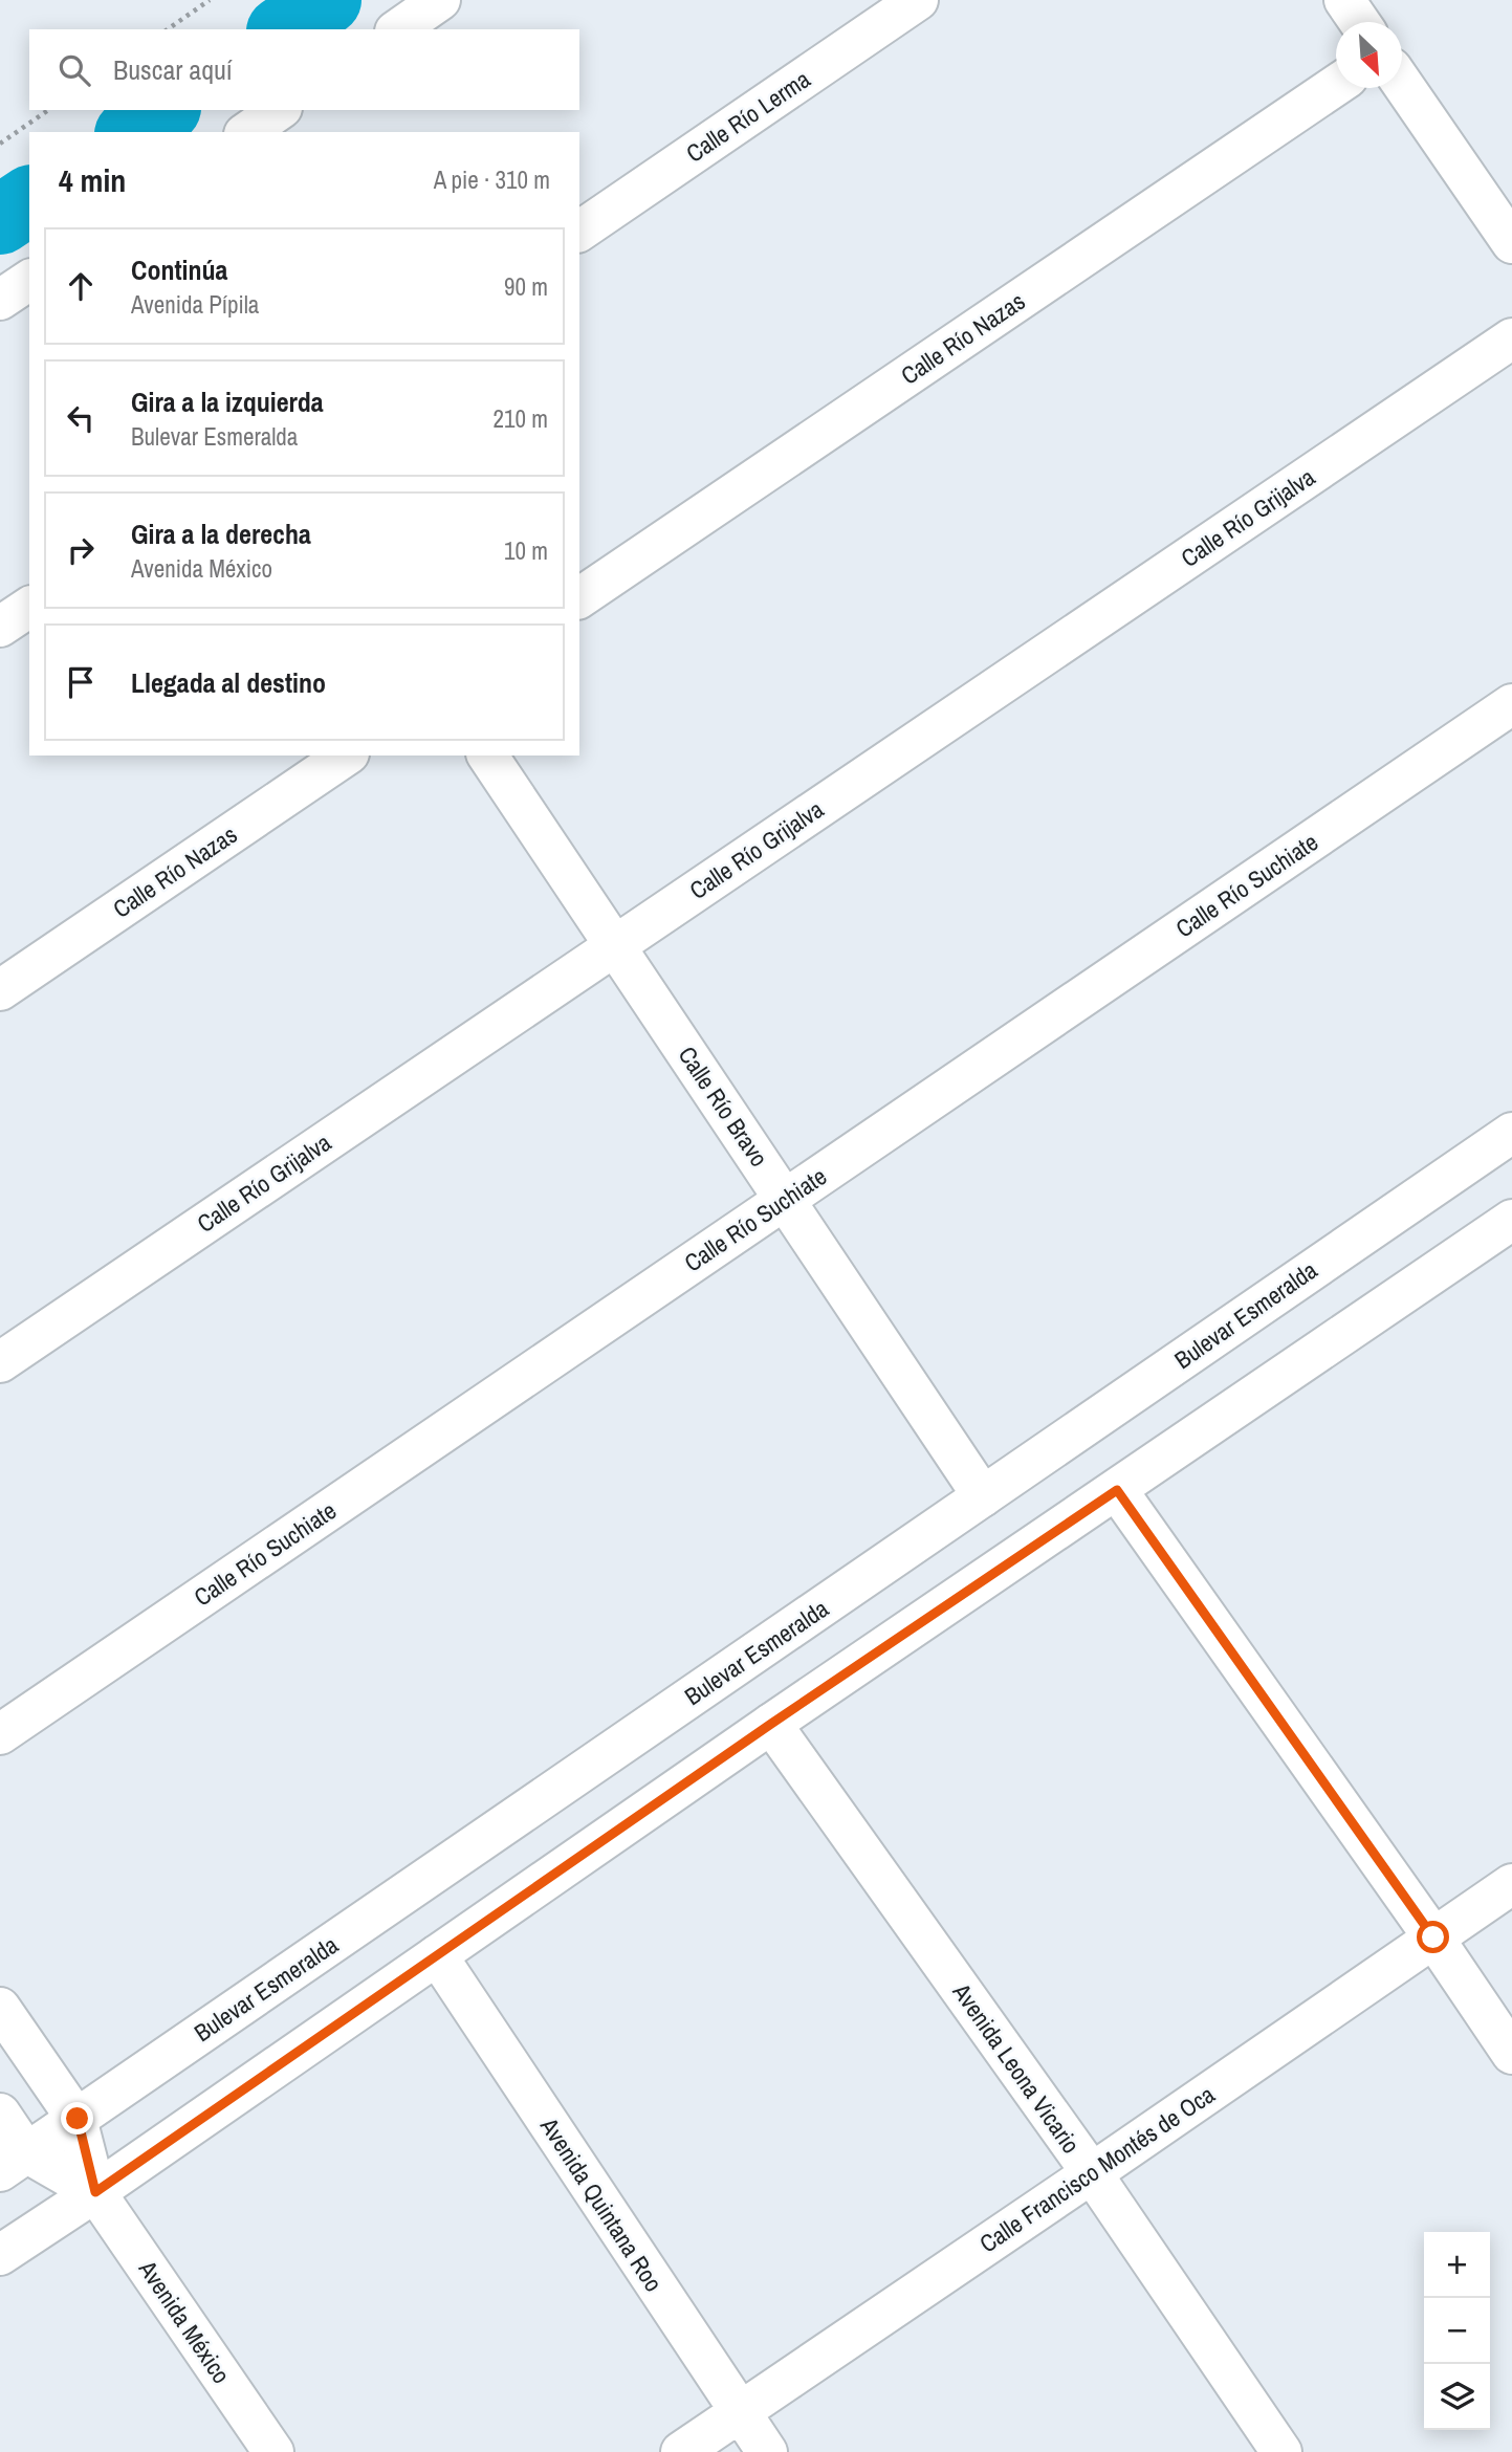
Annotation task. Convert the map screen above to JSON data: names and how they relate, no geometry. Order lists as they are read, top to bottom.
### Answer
{
  "streets": {
    "street": [
      "Calle Río Lerma",
      "Calle Río Nazas",
      "Calle Río Grijalva",
      "Calle Río Suchiate",
      "Calle Río Bravo",
      "Bulevar Esmeralda",
      "Avenida Leona Vicario",
      "Calle Francisco Montés de Oca",
      "Avenida Quintana Roo",
      "Avenida México"
    ]
  },
  "crossings": [
    ["Calle Río Grijalva", "Calle Río Bravo"],
    ["Calle Río Suchiate", "Calle Río Bravo"],
    ["Calle Río Bravo", "Bulevar Esmeralda"],
    ["Bulevar Esmeralda", "Avenida México"],
    ["Avenida Leona Vicario", "Calle Francisco Montés de Oca"],
    ["Calle Francisco Montés de Oca", "Avenida Quintana Roo"]
  ],
  "north": "bottom right",
  "page": {
    "search": "Buscar aquí",
    "heading": ["4 min", "A pie · 310 m"],
    "list": [
      ["Continúa", "Avenida Pípila", "90 m"],
      ["Gira a la izquierda", "Bulevar Esmeralda", "210 m"],
      ["Gira a la derecha", "Avenida México", "10 m"],
      "Llegada al destino"
    ],
    "map_buttons": ["+", "−"]
  }
}
